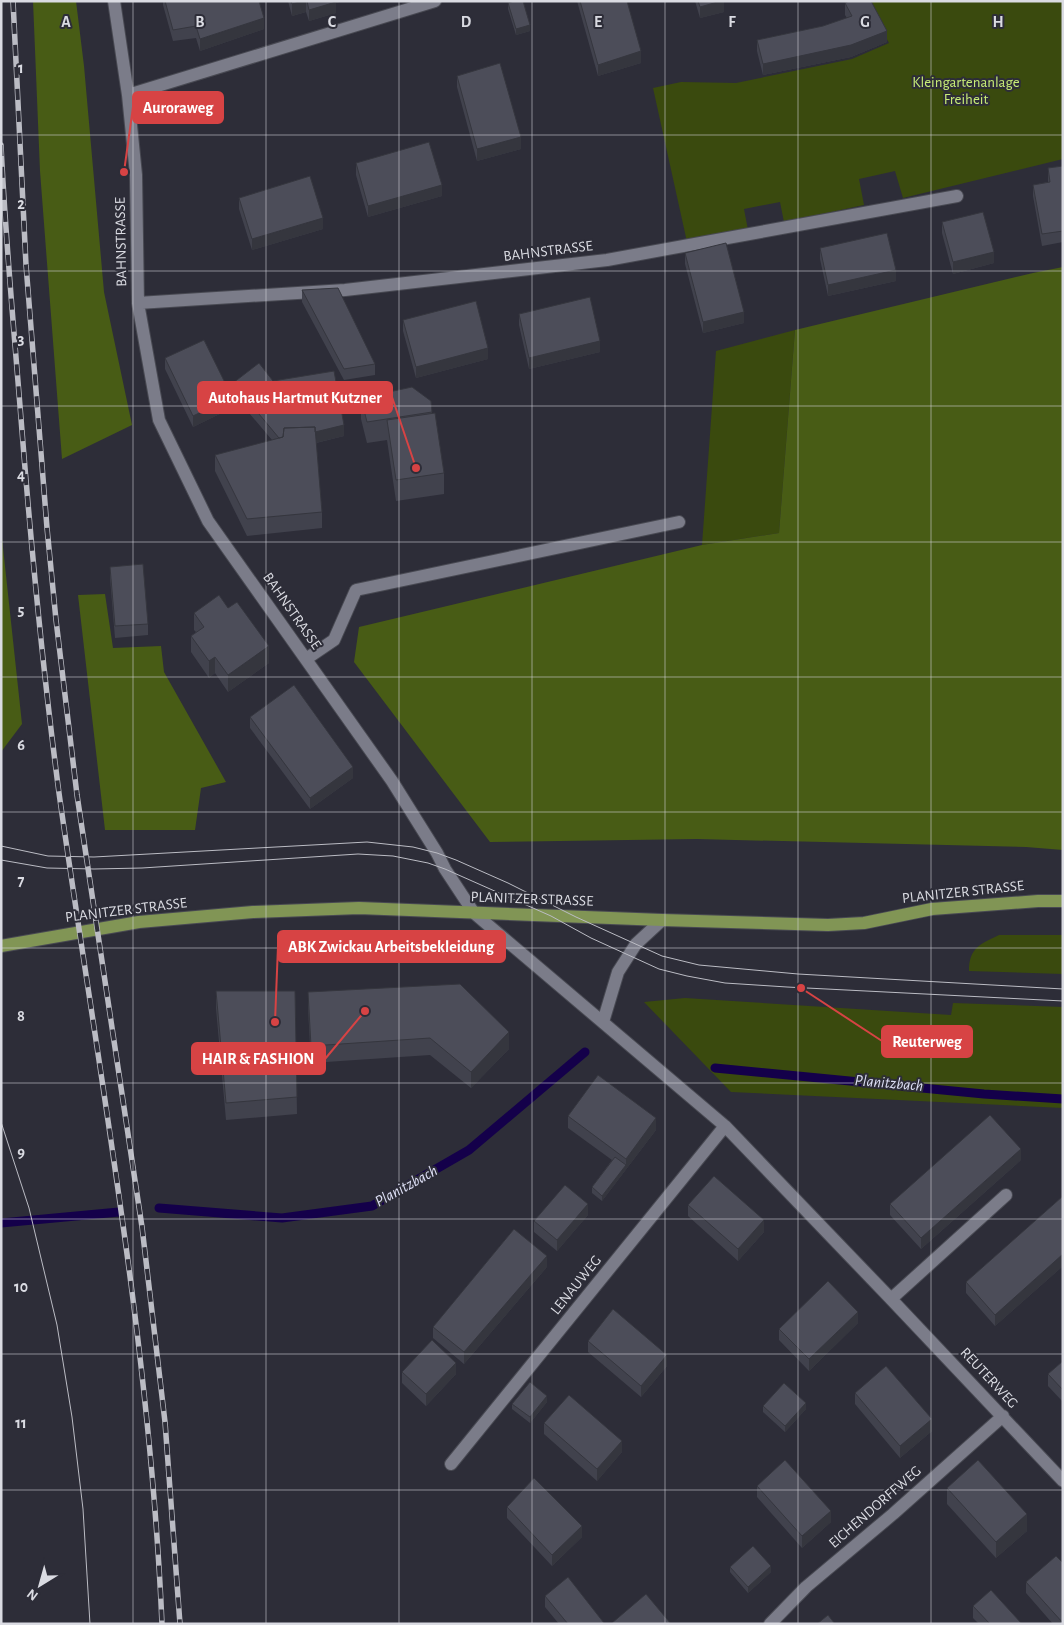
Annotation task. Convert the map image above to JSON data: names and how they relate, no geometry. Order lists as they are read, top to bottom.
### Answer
{
  "streets": {
    "main road": ["PLANITZER STRASSE"],
    "street": [
      "BAHNSTRASSE",
      "LENAUWEG",
      "REUTERWEG",
      "EICHENDORFFWEG"
    ]
  },
  "crossings": [
    ["BAHNSTRASSE", "PLANITZER STRASSE"],
    ["BAHNSTRASSE", "REUTERWEG"],
    ["PLANITZER STRASSE", "REUTERWEG"],
    ["LENAUWEG", "REUTERWEG"],
    ["REUTERWEG", "EICHENDORFFWEG"]
  ],
  "water": ["Planitzbach"],
  "parks": ["Kleingartenanlage Freiheit"],
  "places": [
    "Auroraweg",
    "Autohaus Hartmut Kutzner",
    "Reuterweg",
    "HAIR & FASHION",
    "ABK Zwickau Arbeitsbekleidung"
  ],
  "north": "bottom left",
  "grid": {
    "columns": [
      "A",
      "B",
      "C",
      "D",
      "E",
      "F",
      "G",
      "H"
    ],
    "rows": [
      "1",
      "2",
      "3",
      "4",
      "5",
      "6",
      "7",
      "8",
      "9",
      "10",
      "11"
    ]
  }
}
